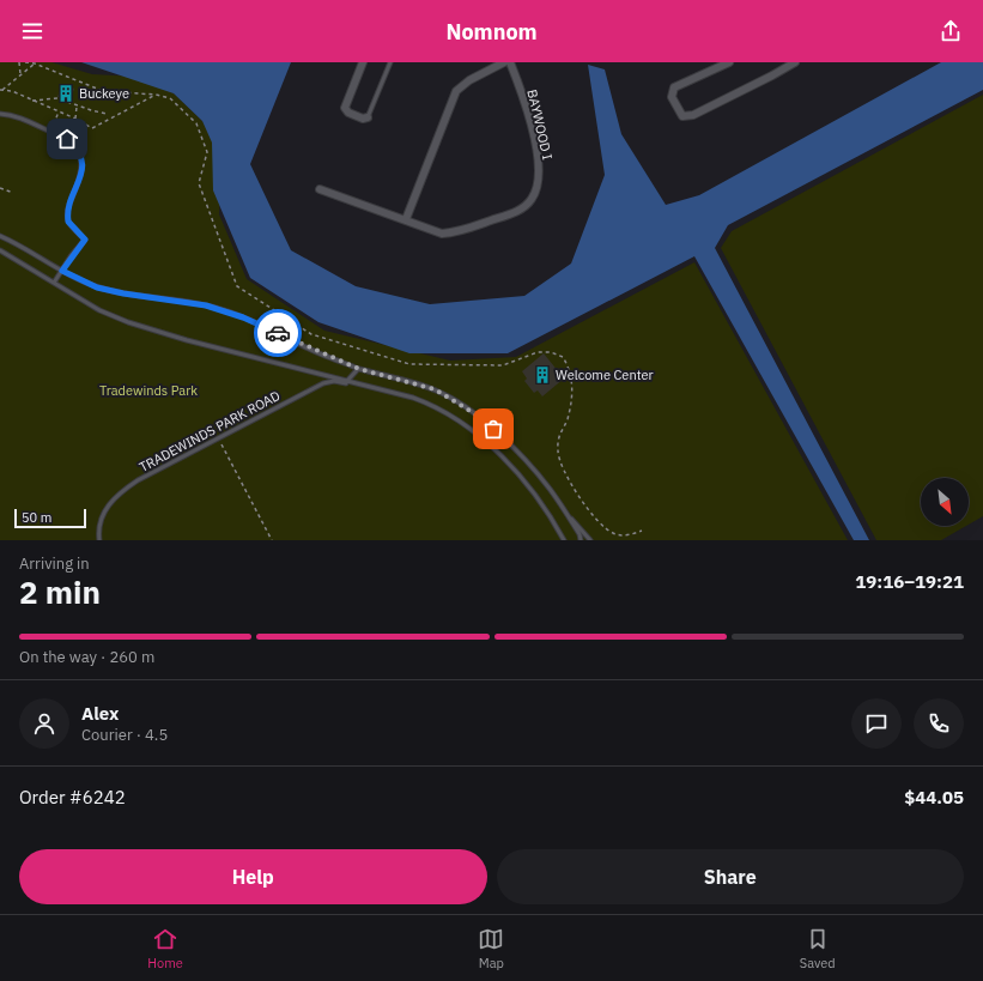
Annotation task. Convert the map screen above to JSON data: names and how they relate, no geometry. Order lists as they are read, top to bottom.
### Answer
{
  "streets": {
    "street": ["BAYWOOD I"],
    "lane": ["TRADEWINDS PARK ROAD"]
  },
  "parks": ["Tradewinds Park"],
  "places": {
    "building": ["Buckeye", "Welcome Center"]
  },
  "scale_bar": "50 m",
  "north": "bottom right",
  "page": {
    "header": "Nomnom",
    "scale": "50 m",
    "heading": ["2 min", "Arriving in", "19:16–19:21"],
    "panel": [
      "Alex",
      "Courier · 4.5",
      "Order #6242",
      "$44.05"
    ],
    "bar": "On the way · 260 m",
    "buttons": ["Help", "Share"],
    "tabs": ["Home", "Map", "Saved"]
  }
}
